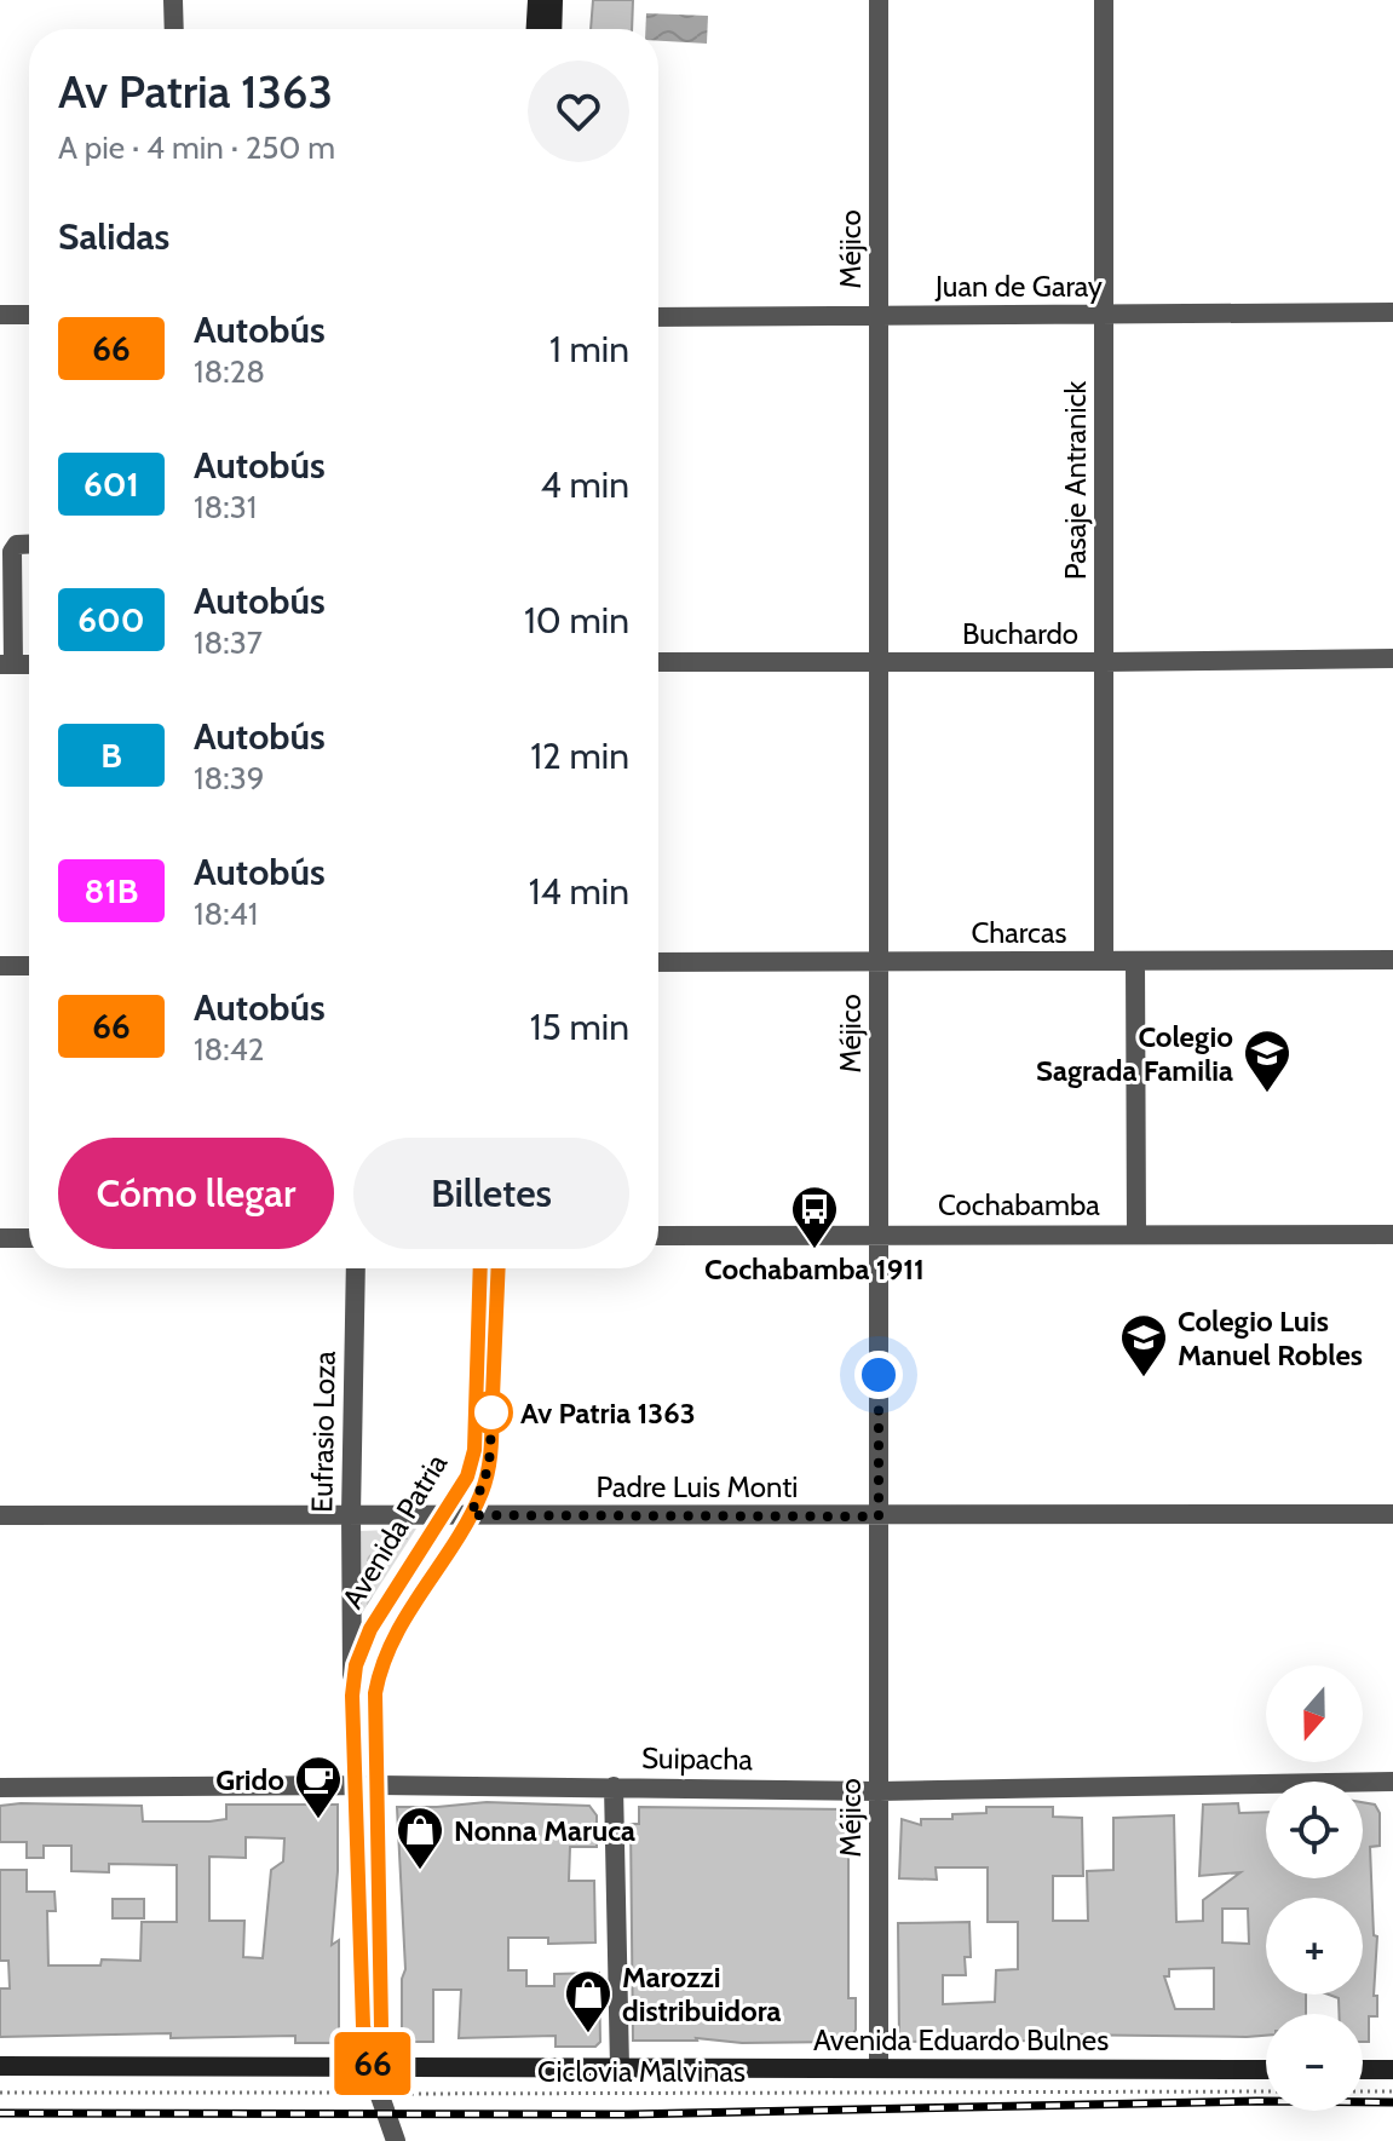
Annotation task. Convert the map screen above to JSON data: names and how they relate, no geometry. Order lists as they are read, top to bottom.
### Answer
{
  "streets": {
    "main road": ["Avenida Patria", "Avenida Eduardo Bulnes"],
    "street": [
      "Méjico",
      "Juan de Garay",
      "Pasaje Antranick",
      "Buchardo",
      "Charcas",
      "Cochabamba",
      "Eufrasio Loza",
      "Padre Luis Monti",
      "Suipacha"
    ],
    "path": ["Ciclovia Malvinas"]
  },
  "crossings": [
    ["Méjico", "Juan de Garay"],
    ["Méjico", "Buchardo"],
    ["Méjico", "Charcas"],
    ["Méjico", "Cochabamba"],
    ["Méjico", "Padre Luis Monti"],
    ["Méjico", "Suipacha"],
    ["Méjico", "Avenida Eduardo Bulnes"],
    ["Juan de Garay", "Pasaje Antranick"],
    ["Pasaje Antranick", "Buchardo"],
    ["Pasaje Antranick", "Charcas"],
    ["Eufrasio Loza", "Padre Luis Monti"],
    ["Eufrasio Loza", "Avenida Patria"],
    ["Padre Luis Monti", "Avenida Patria"],
    ["Avenida Patria", "Suipacha"],
    ["Avenida Patria", "Avenida Eduardo Bulnes"],
    ["Avenida Patria", "Ciclovia Malvinas"]
  ],
  "places": {
    "school or university": ["Colegio Sagrada Familia", "Colegio Luis Manuel Robles"],
    "bus stop": ["Cochabamba 1911"],
    "other": ["Av Patria 1363"],
    "cafe": ["Grido"],
    "shop": ["Nonna Maruca", "Marozzi distribuidora"]
  },
  "lines": ["bus line 66"],
  "north": "bottom",
  "page": {
    "on_map": "66",
    "heading": [
      ["Av Patria 1363", "A pie · 4 min · 250 m"],
      "Salidas"
    ],
    "list": [
      {
        "mark": "66",
        "name": "Autobús",
        "note": "18:28",
        "value": "1 min"
      },
      {
        "mark": "601",
        "name": "Autobús",
        "note": "18:31",
        "value": "4 min"
      },
      {
        "mark": "600",
        "name": "Autobús",
        "note": "18:37",
        "value": "10 min"
      },
      {
        "mark": "B",
        "name": "Autobús",
        "note": "18:39",
        "value": "12 min"
      },
      {
        "mark": "81B",
        "name": "Autobús",
        "note": "18:41",
        "value": "14 min"
      },
      {
        "mark": "66",
        "name": "Autobús",
        "note": "18:42",
        "value": "15 min"
      }
    ],
    "buttons": ["Cómo llegar", "Billetes"],
    "map_buttons": ["+", "−"]
  }
}
